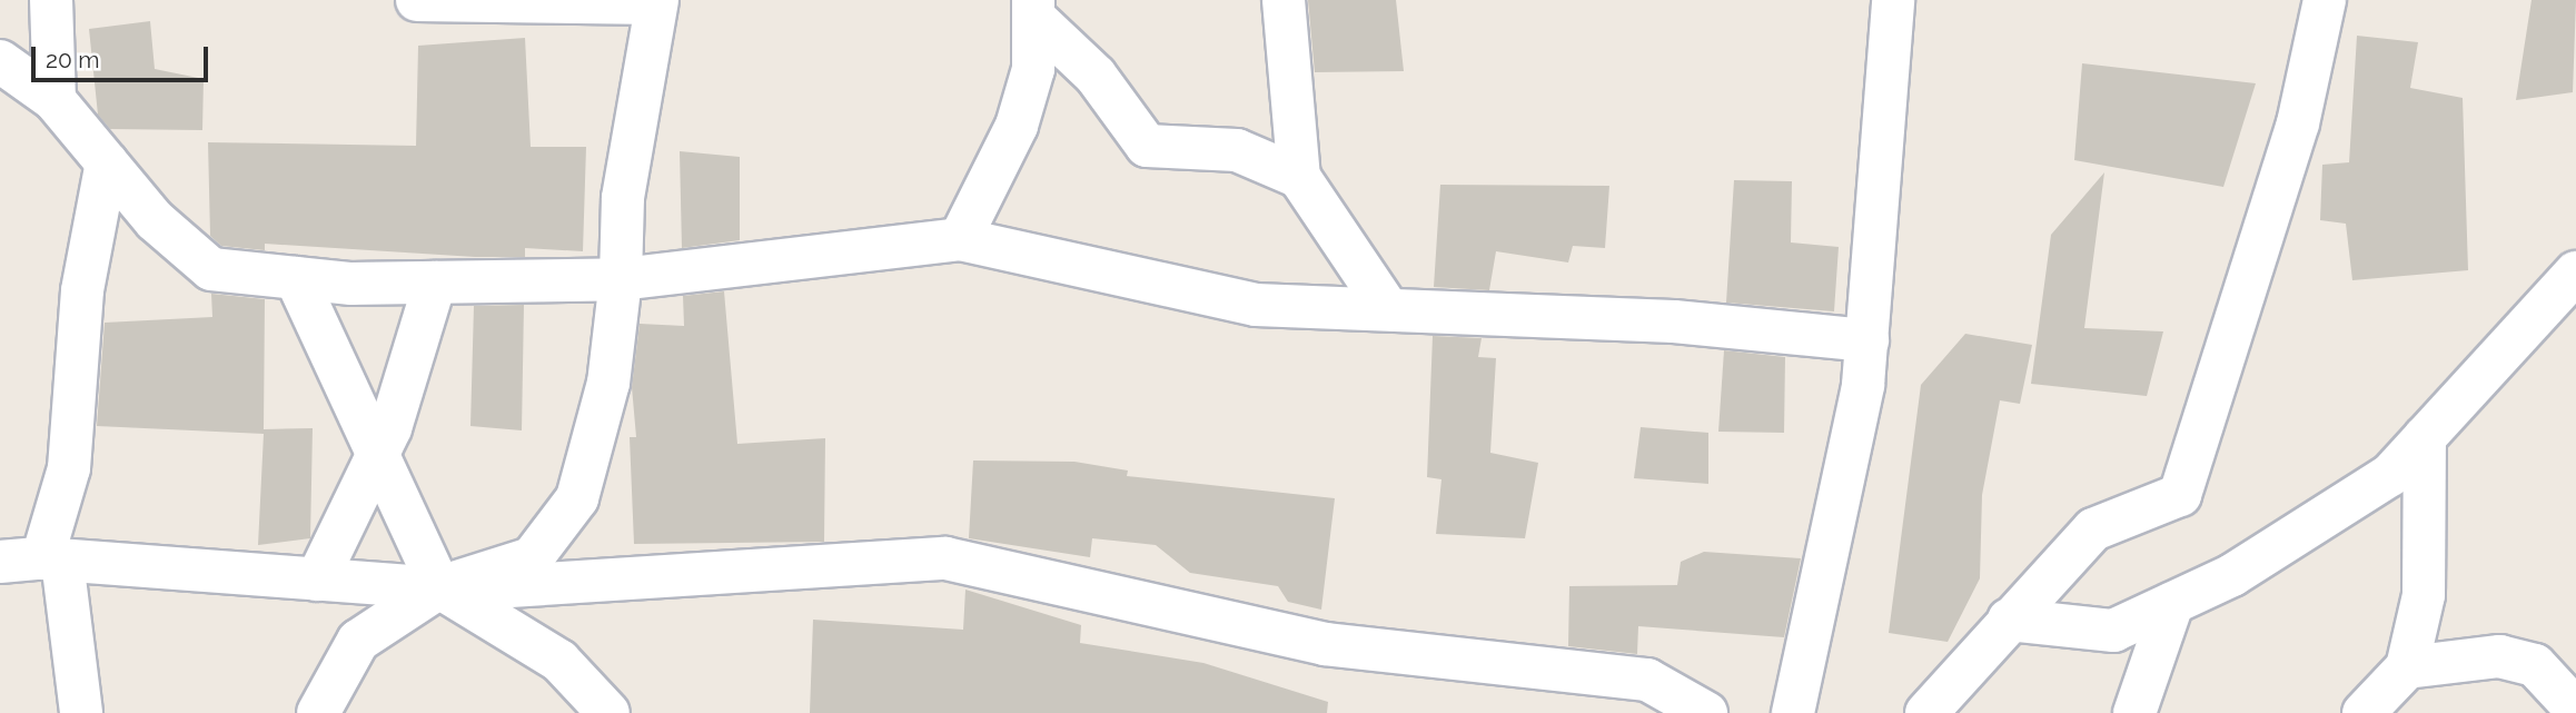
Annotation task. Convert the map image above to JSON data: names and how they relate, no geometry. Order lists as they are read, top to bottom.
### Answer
{
  "scale_bar": "20 m"
}
